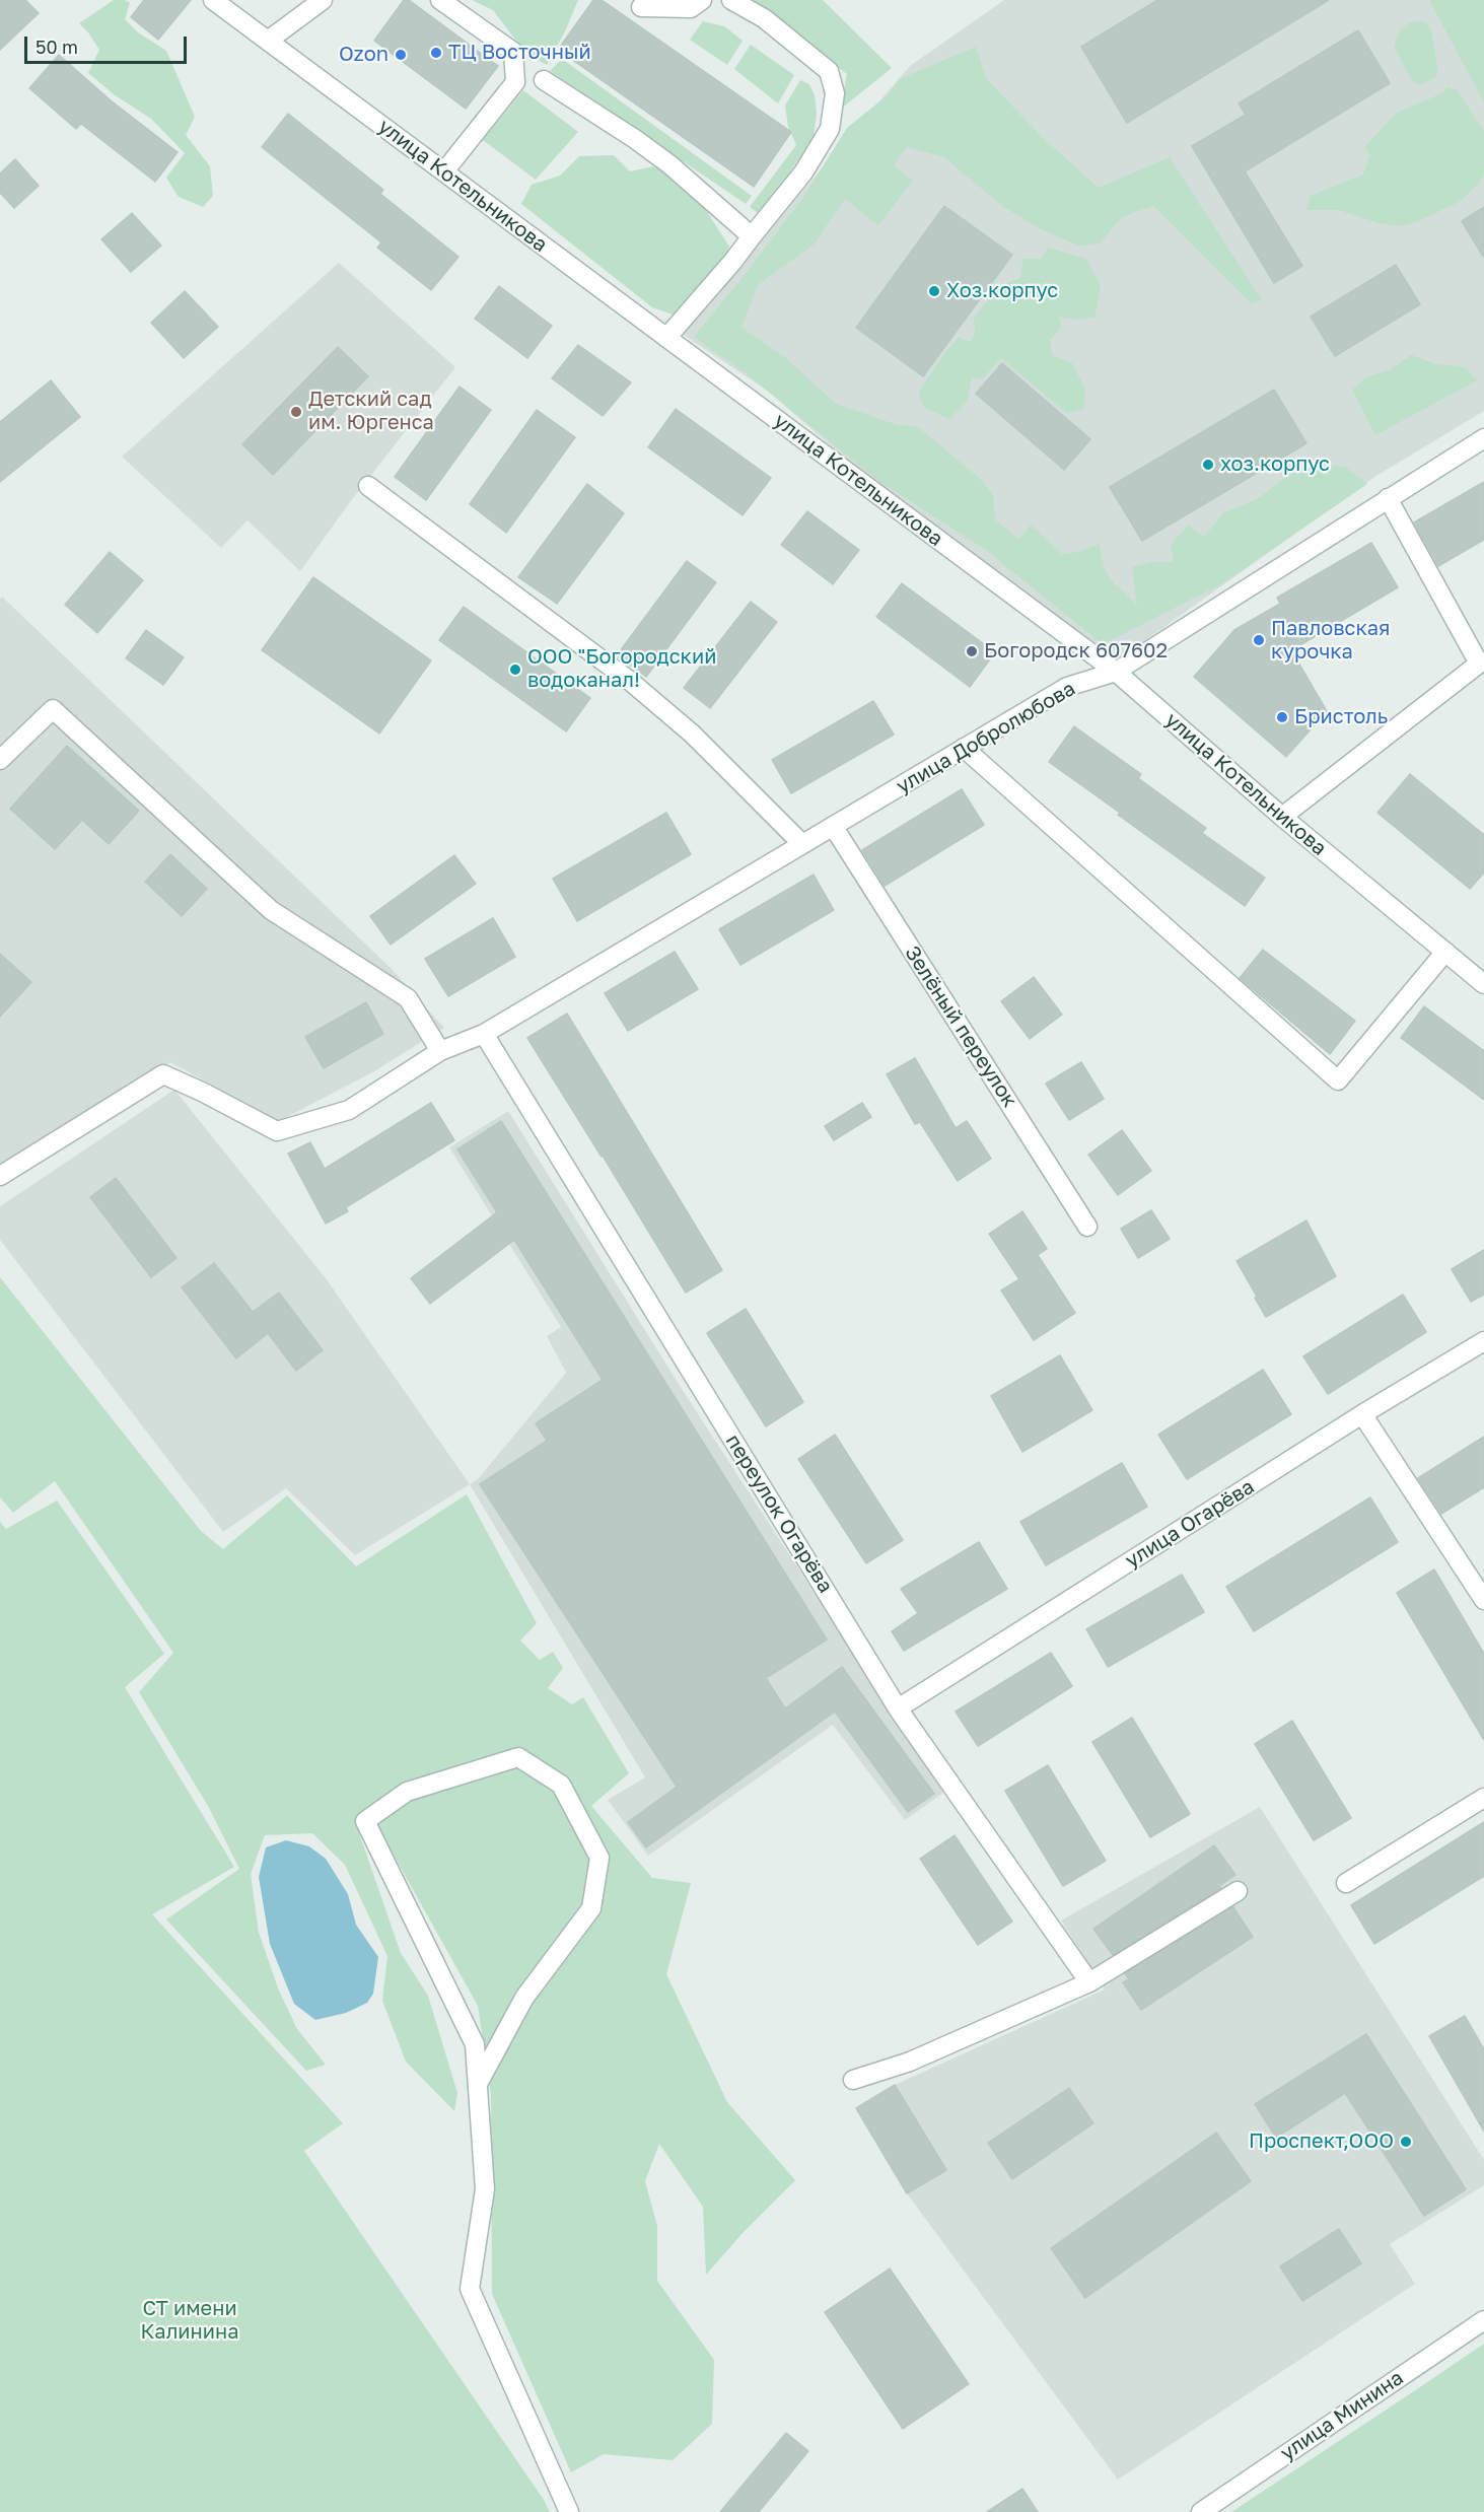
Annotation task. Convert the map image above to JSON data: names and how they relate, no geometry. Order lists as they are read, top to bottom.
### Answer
{
  "streets": {
    "street": [
      "улица Котельникова",
      "улица Добролюбова",
      "Зелёный переулок",
      "переулок Огарёва",
      "улица Огарёва",
      "улица Минина"
    ]
  },
  "crossings": [
    ["улица Котельникова", "улица Добролюбова"],
    ["улица Добролюбова", "Зелёный переулок"],
    ["улица Добролюбова", "переулок Огарёва"],
    ["переулок Огарёва", "улица Огарёва"]
  ],
  "parks": ["СТ имени Калинина"],
  "places": [
    "ТЦ Восточный",
    "Ozon",
    "Хоз.корпус",
    "Детский сад им. Юргенса",
    "хоз.корпус",
    "Павловская курочка",
    "Богородск 607602",
    "ООО \"Богородский водоканал!",
    "Бристоль",
    "Проспект,ООО"
  ],
  "scale_bar": "50 m"
}
